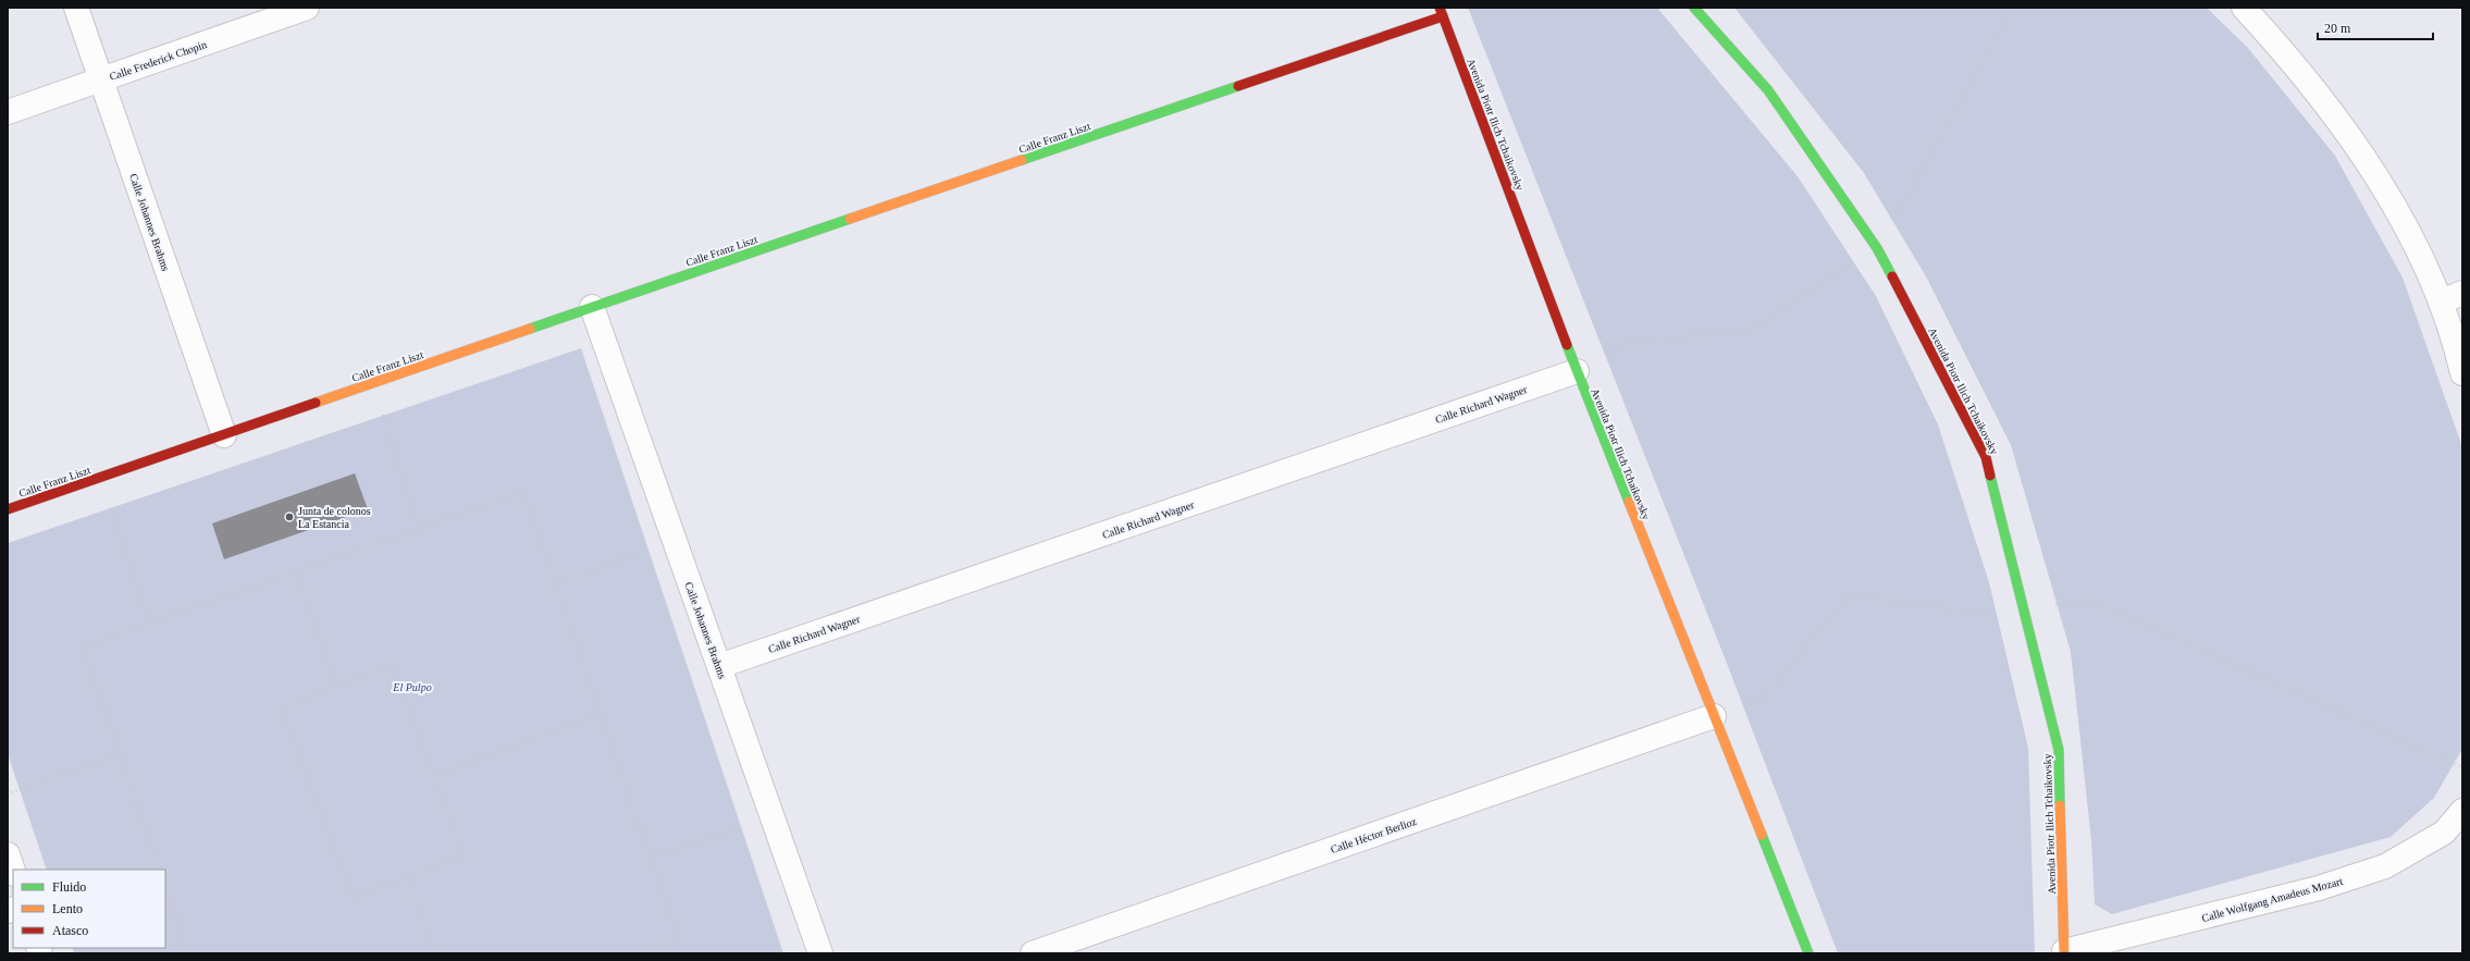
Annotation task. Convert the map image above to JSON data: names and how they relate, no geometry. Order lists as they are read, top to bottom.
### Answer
{
  "streets": {
    "street": [
      "Calle Frederick Chopin",
      "Avenida Piotr Ilich Tchaikovsky",
      "Calle Franz Liszt",
      "Calle Johannes Brahms",
      "Calle Richard Wagner",
      "Calle Héctor Berlioz",
      "Calle Wolfgang Amadeus Mozart"
    ]
  },
  "crossings": [
    ["Calle Frederick Chopin", "Calle Johannes Brahms"],
    ["Avenida Piotr Ilich Tchaikovsky", "Calle Franz Liszt"],
    ["Avenida Piotr Ilich Tchaikovsky", "Calle Richard Wagner"],
    ["Avenida Piotr Ilich Tchaikovsky", "Calle Héctor Berlioz"],
    ["Avenida Piotr Ilich Tchaikovsky", "Calle Wolfgang Amadeus Mozart"],
    ["Calle Franz Liszt", "Calle Johannes Brahms"],
    ["Calle Johannes Brahms", "Calle Richard Wagner"]
  ],
  "parks": ["El Pulpo"],
  "places": ["Junta de colonos La Estancia"],
  "legend": ["Fluido", "Lento", "Atasco"],
  "scale_bar": "20 m"
}
